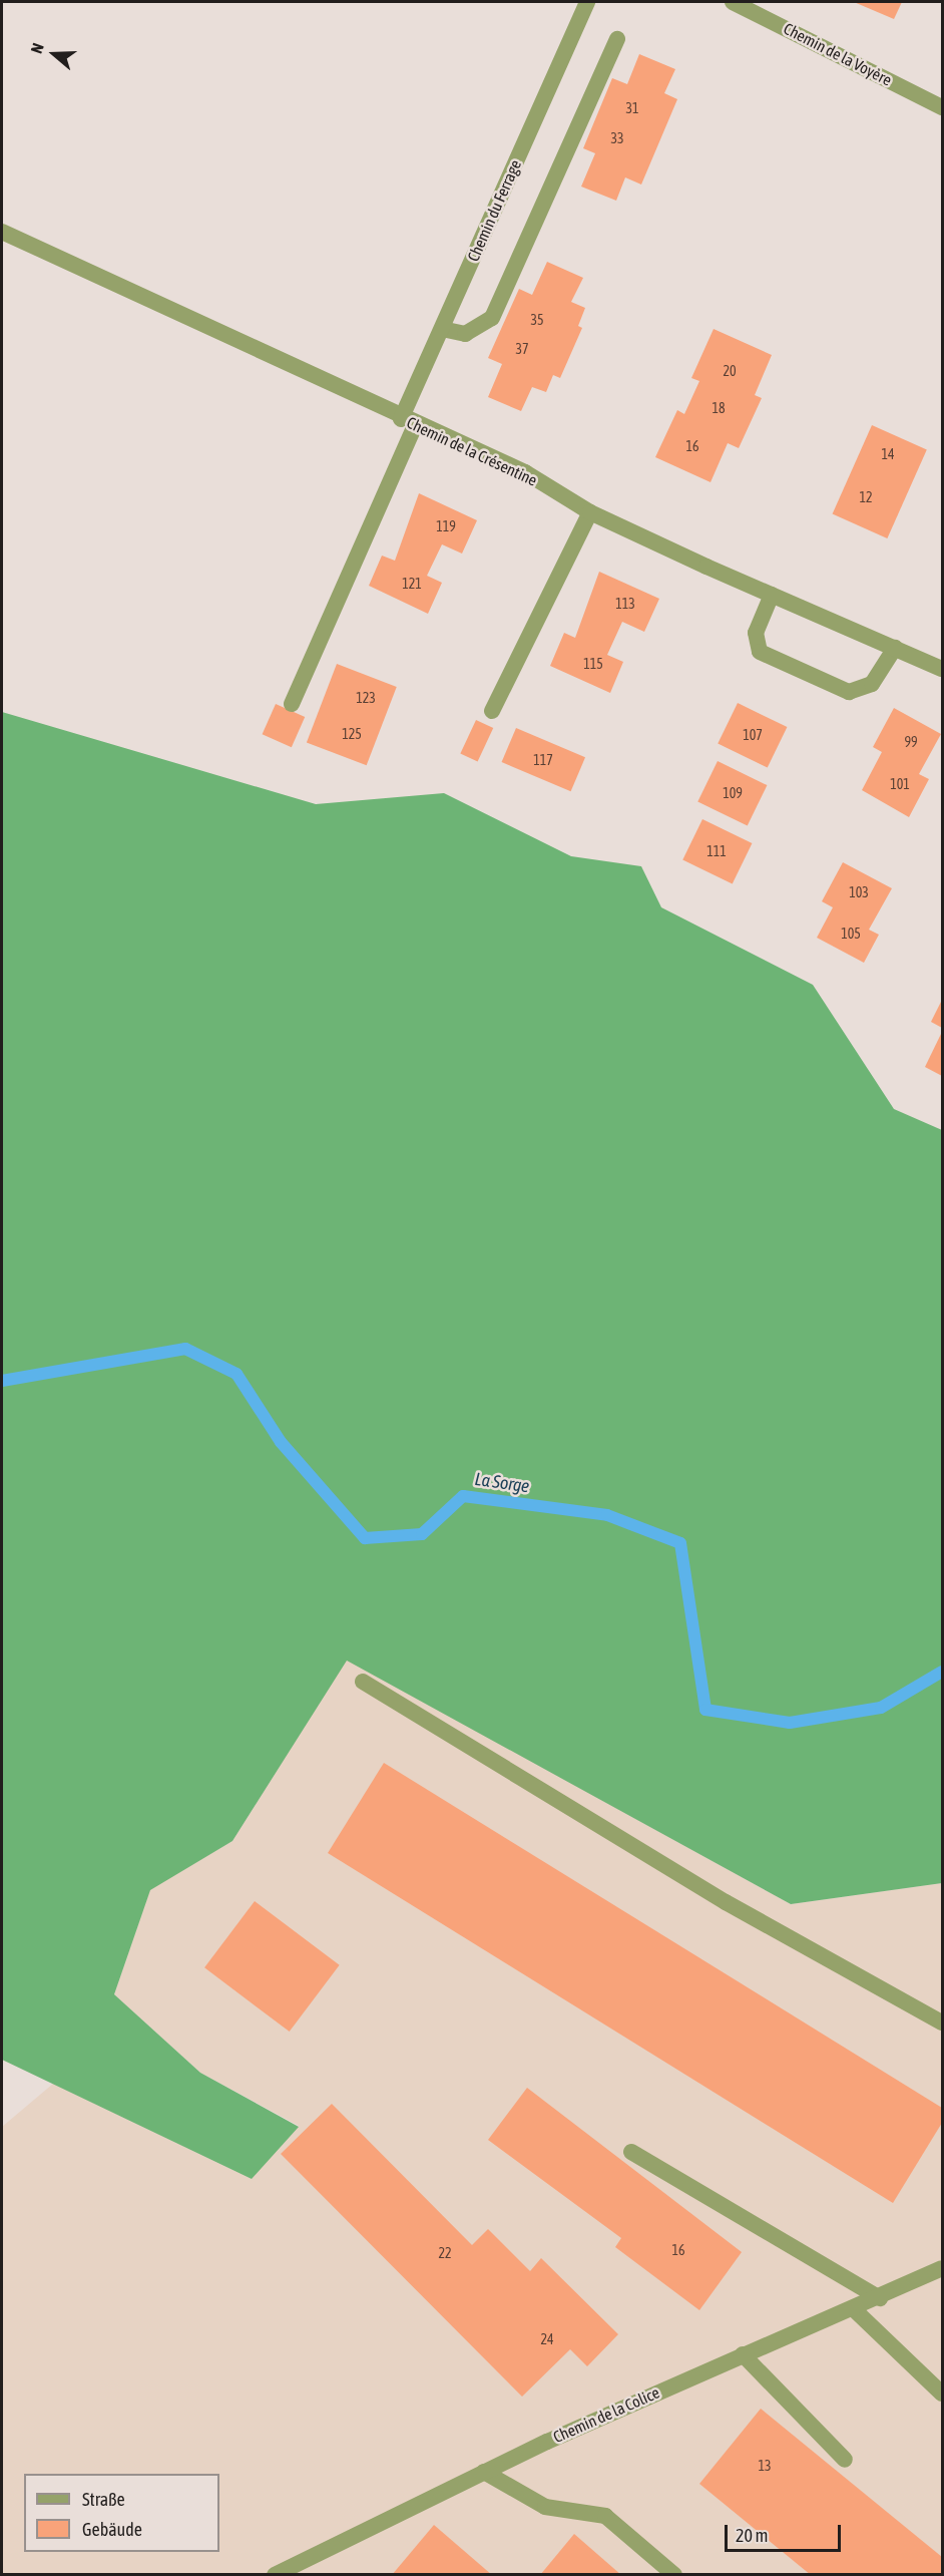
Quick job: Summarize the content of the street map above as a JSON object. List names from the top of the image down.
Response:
{
  "streets": {
    "street": [
      "Chemin de la Voyère",
      "Chemin du Ferrage",
      "Chemin de la Crésentine",
      "Chemin de la Colice"
    ]
  },
  "crossings": [
    ["Chemin du Ferrage", "Chemin de la Crésentine"]
  ],
  "water": ["La Sorge"],
  "house_numbers": [
    "31",
    "33",
    "35",
    "37",
    "20",
    "18",
    "16",
    "14",
    "12",
    "119",
    "121",
    "113",
    "115",
    "123",
    "125",
    "107",
    "99",
    "117",
    "101",
    "109",
    "111",
    "103",
    "105",
    "16",
    "22",
    "24",
    "13"
  ],
  "legend": ["Straße", "Gebäude"],
  "scale_bar": "20 m",
  "north": "left"
}
